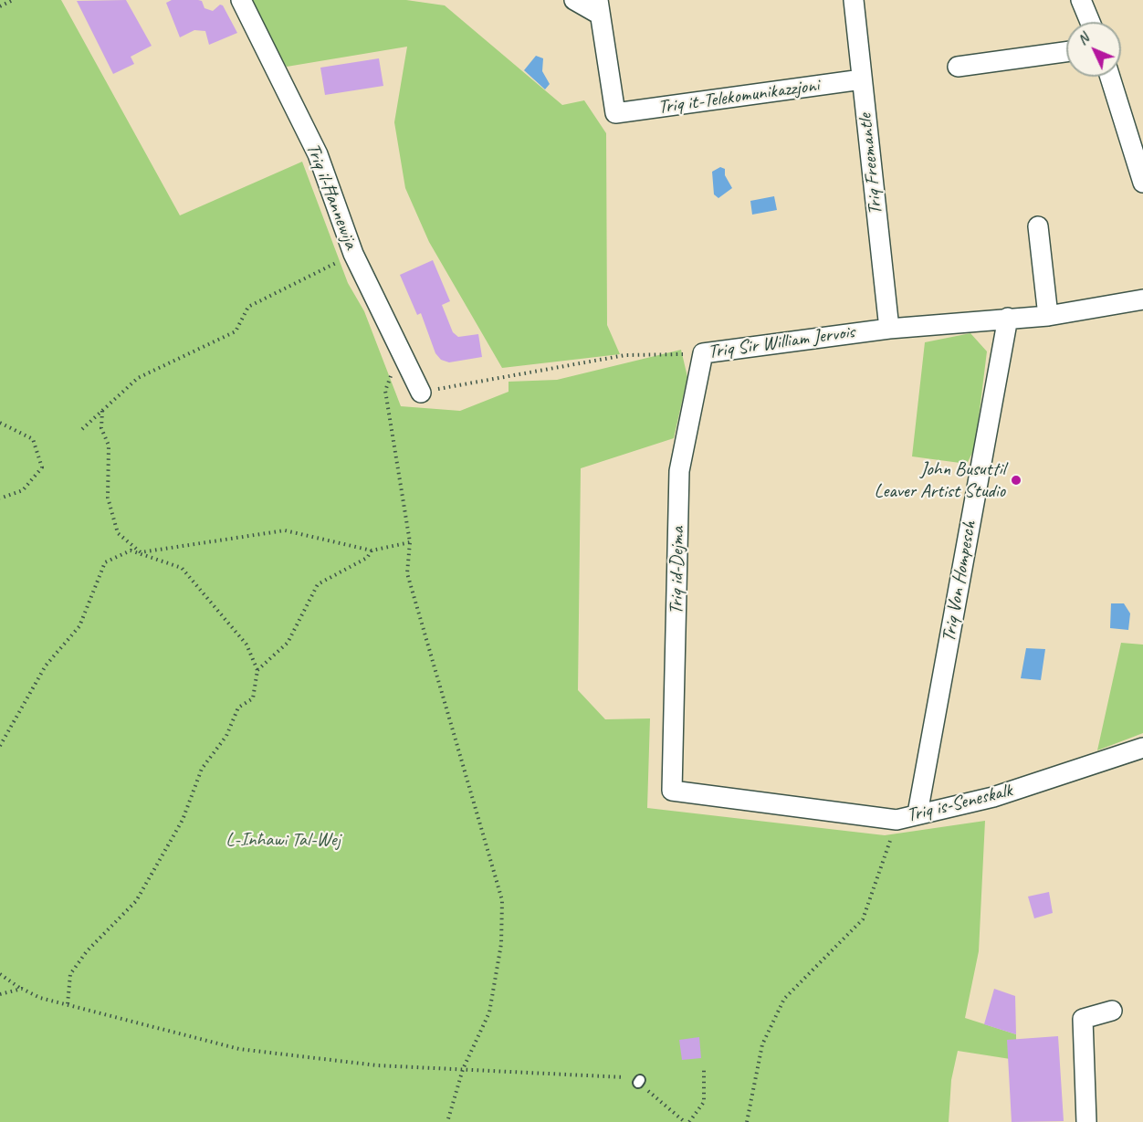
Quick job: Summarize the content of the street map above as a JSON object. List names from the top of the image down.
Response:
{
  "streets": {
    "street": [
      "Triq it-Telekomunikazzjoni",
      "Triq Freemantle",
      "Triq il-Ħannewija",
      "Triq Sir William Jervois",
      "Triq id-Dejma",
      "Triq Von Hompesch",
      "Triq is-Seneskalk"
    ]
  },
  "crossings": [
    ["Triq it-Telekomunikazzjoni", "Triq Freemantle"],
    ["Triq Freemantle", "Triq Sir William Jervois"],
    ["Triq il-Ħannewija", "Triq Sir William Jervois"],
    ["Triq Sir William Jervois", "Triq id-Dejma"],
    ["Triq Sir William Jervois", "Triq Von Hompesch"],
    ["Triq id-Dejma", "Triq is-Seneskalk"],
    ["Triq Von Hompesch", "Triq is-Seneskalk"]
  ],
  "parks": ["L-Inħawi Tal-Wej"],
  "places": ["John Busuttil Leaver Artist Studio"],
  "north": "top left"
}
